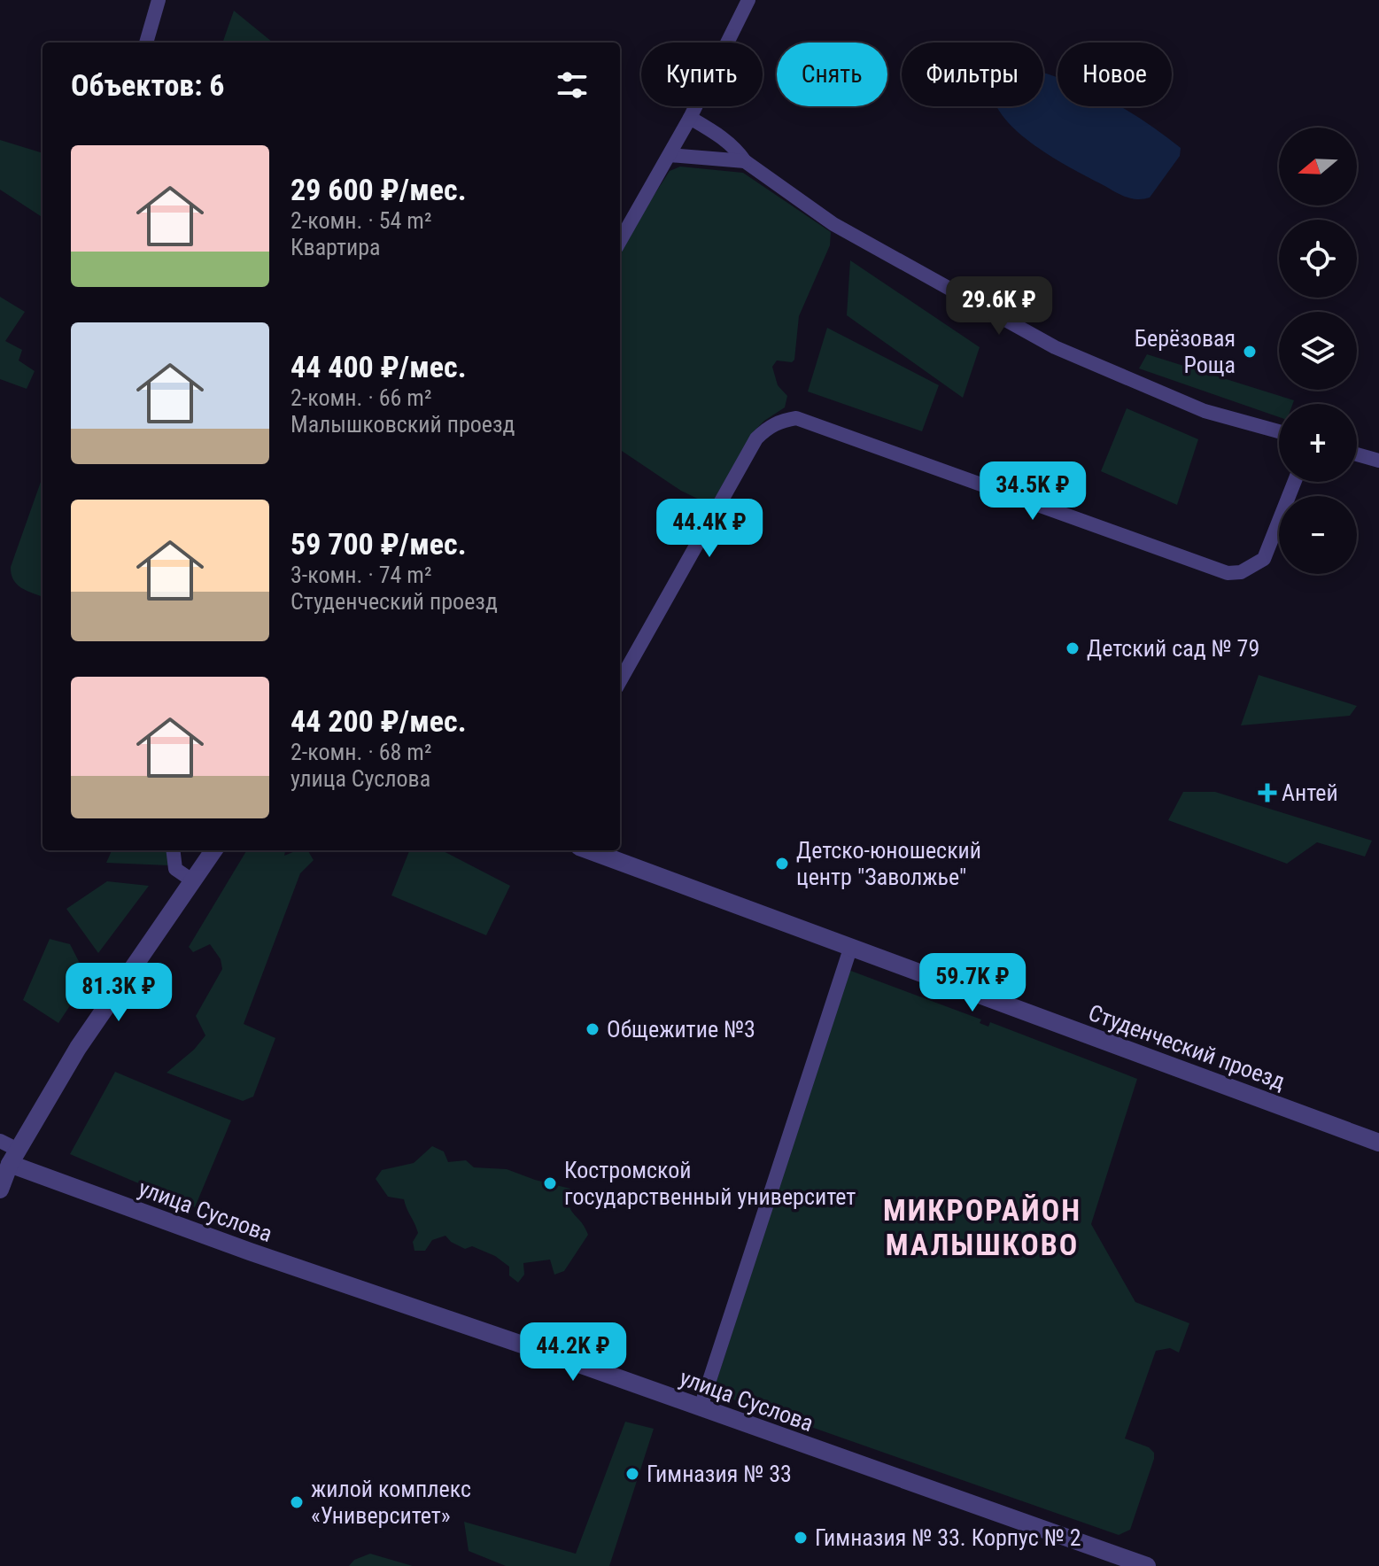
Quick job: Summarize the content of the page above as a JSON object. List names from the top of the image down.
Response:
{
  "streets": {
    "street": ["Студенческий проезд", "улица Суслова"]
  },
  "districts": ["МИКРОРАЙОН МАЛЫШКОВО"],
  "places": {
    "other": [
      "Берёзовая Роща",
      "Детский сад № 79",
      "Детско-юношеский центр \"Заволжье\"",
      "Общежитие №3",
      "Костромской государственный университет",
      "Гимназия № 33",
      "жилой комплекс «Университет»",
      "Гимназия № 33. Корпус № 2"
    ],
    "health": ["Антей"]
  },
  "north": "left",
  "page": {
    "chip": [
      "Купить",
      "Снять",
      "Фильтры",
      "Новое"
    ],
    "heading": "Объектов: 6",
    "map_buttons": ["+", "−"],
    "list": [
      {
        "name": "29 600 ₽/мес.",
        "note": "2-комн. · 54 m² · Квартира"
      },
      {
        "name": "44 400 ₽/мес.",
        "note": "2-комн. · 66 m² · Малышковский проезд"
      },
      {
        "name": "59 700 ₽/мес.",
        "note": "3-комн. · 74 m² · Студенческий проезд"
      },
      {
        "name": "44 200 ₽/мес.",
        "note": "2-комн. · 68 m² · улица Суслова"
      }
    ],
    "price": [
      "29.6K ₽",
      "34.5K ₽",
      "44.4K ₽",
      "59.7K ₽",
      "81.3K ₽",
      "44.2K ₽"
    ]
  }
}
